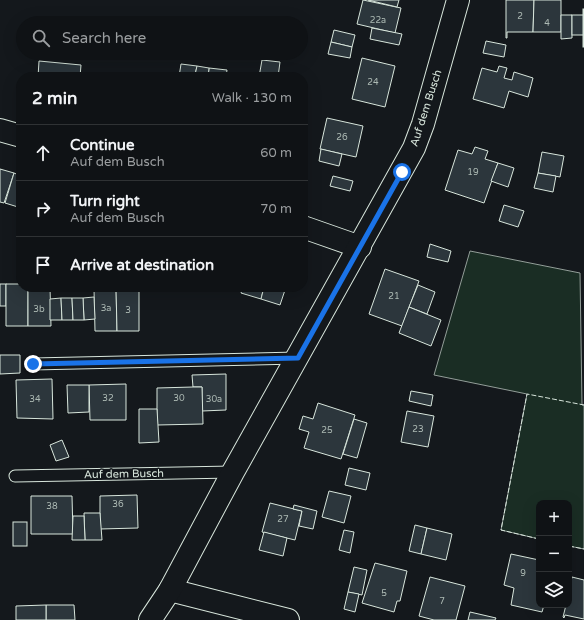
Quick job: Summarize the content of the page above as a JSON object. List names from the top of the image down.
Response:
{
  "streets": {
    "street": ["Auf dem Busch"]
  },
  "house_numbers": [
    "2",
    "22a",
    "4",
    "24",
    "26",
    "19",
    "21",
    "3a",
    "3b",
    "3",
    "32",
    "30",
    "34",
    "30a",
    "23",
    "25",
    "36",
    "38",
    "27",
    "9",
    "5",
    "7"
  ],
  "page": {
    "search": "Search here",
    "heading": ["2 min", "Walk · 130 m"],
    "list": [
      ["Continue", "Auf dem Busch", "60 m"],
      ["Turn right", "Auf dem Busch", "70 m"],
      "Arrive at destination"
    ],
    "map_buttons": ["+", "−"]
  }
}
